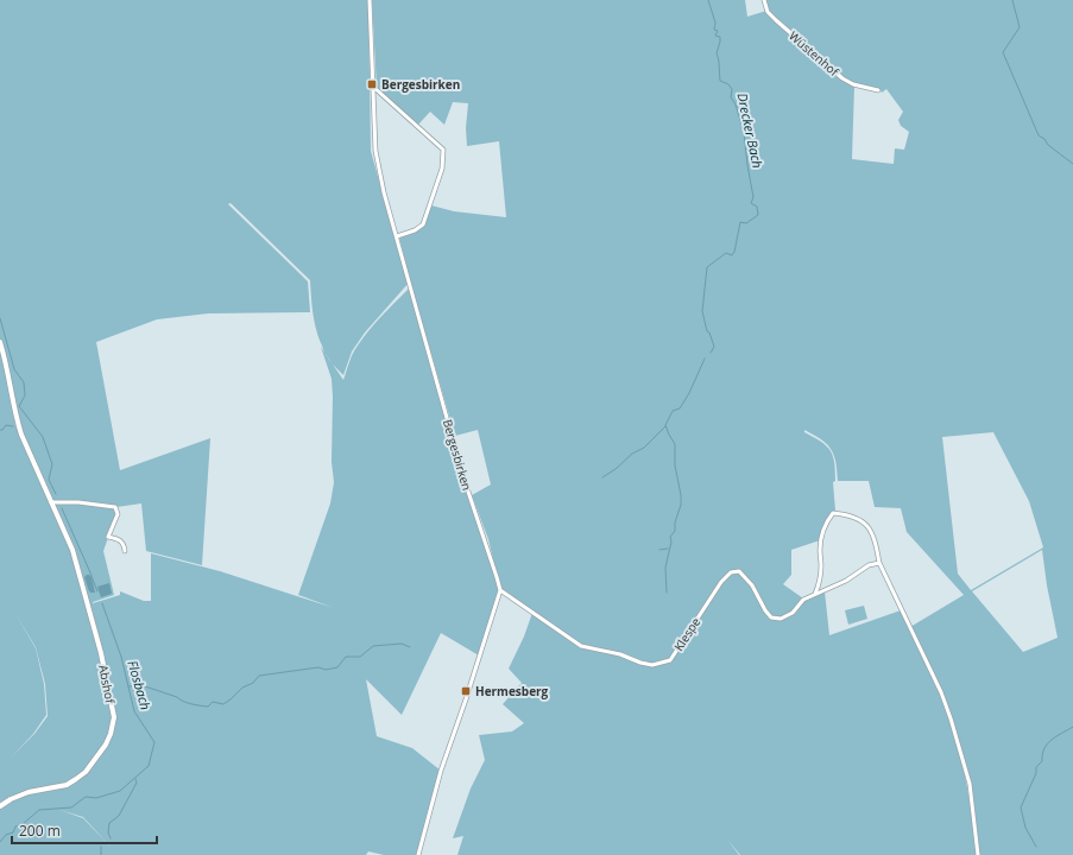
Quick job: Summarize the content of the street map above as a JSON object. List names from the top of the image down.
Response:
{
  "streets": {
    "street": [
      "Wüstenhof",
      "Bergesbirken",
      "Klespe",
      "Abshof"
    ]
  },
  "crossings": [
    ["Bergesbirken", "Klespe"]
  ],
  "water": ["Drecker Bach", "Flosbach"],
  "places": {
    "transit": ["Bergesbirken", "Hermesberg"]
  },
  "scale_bar": "200 m"
}
